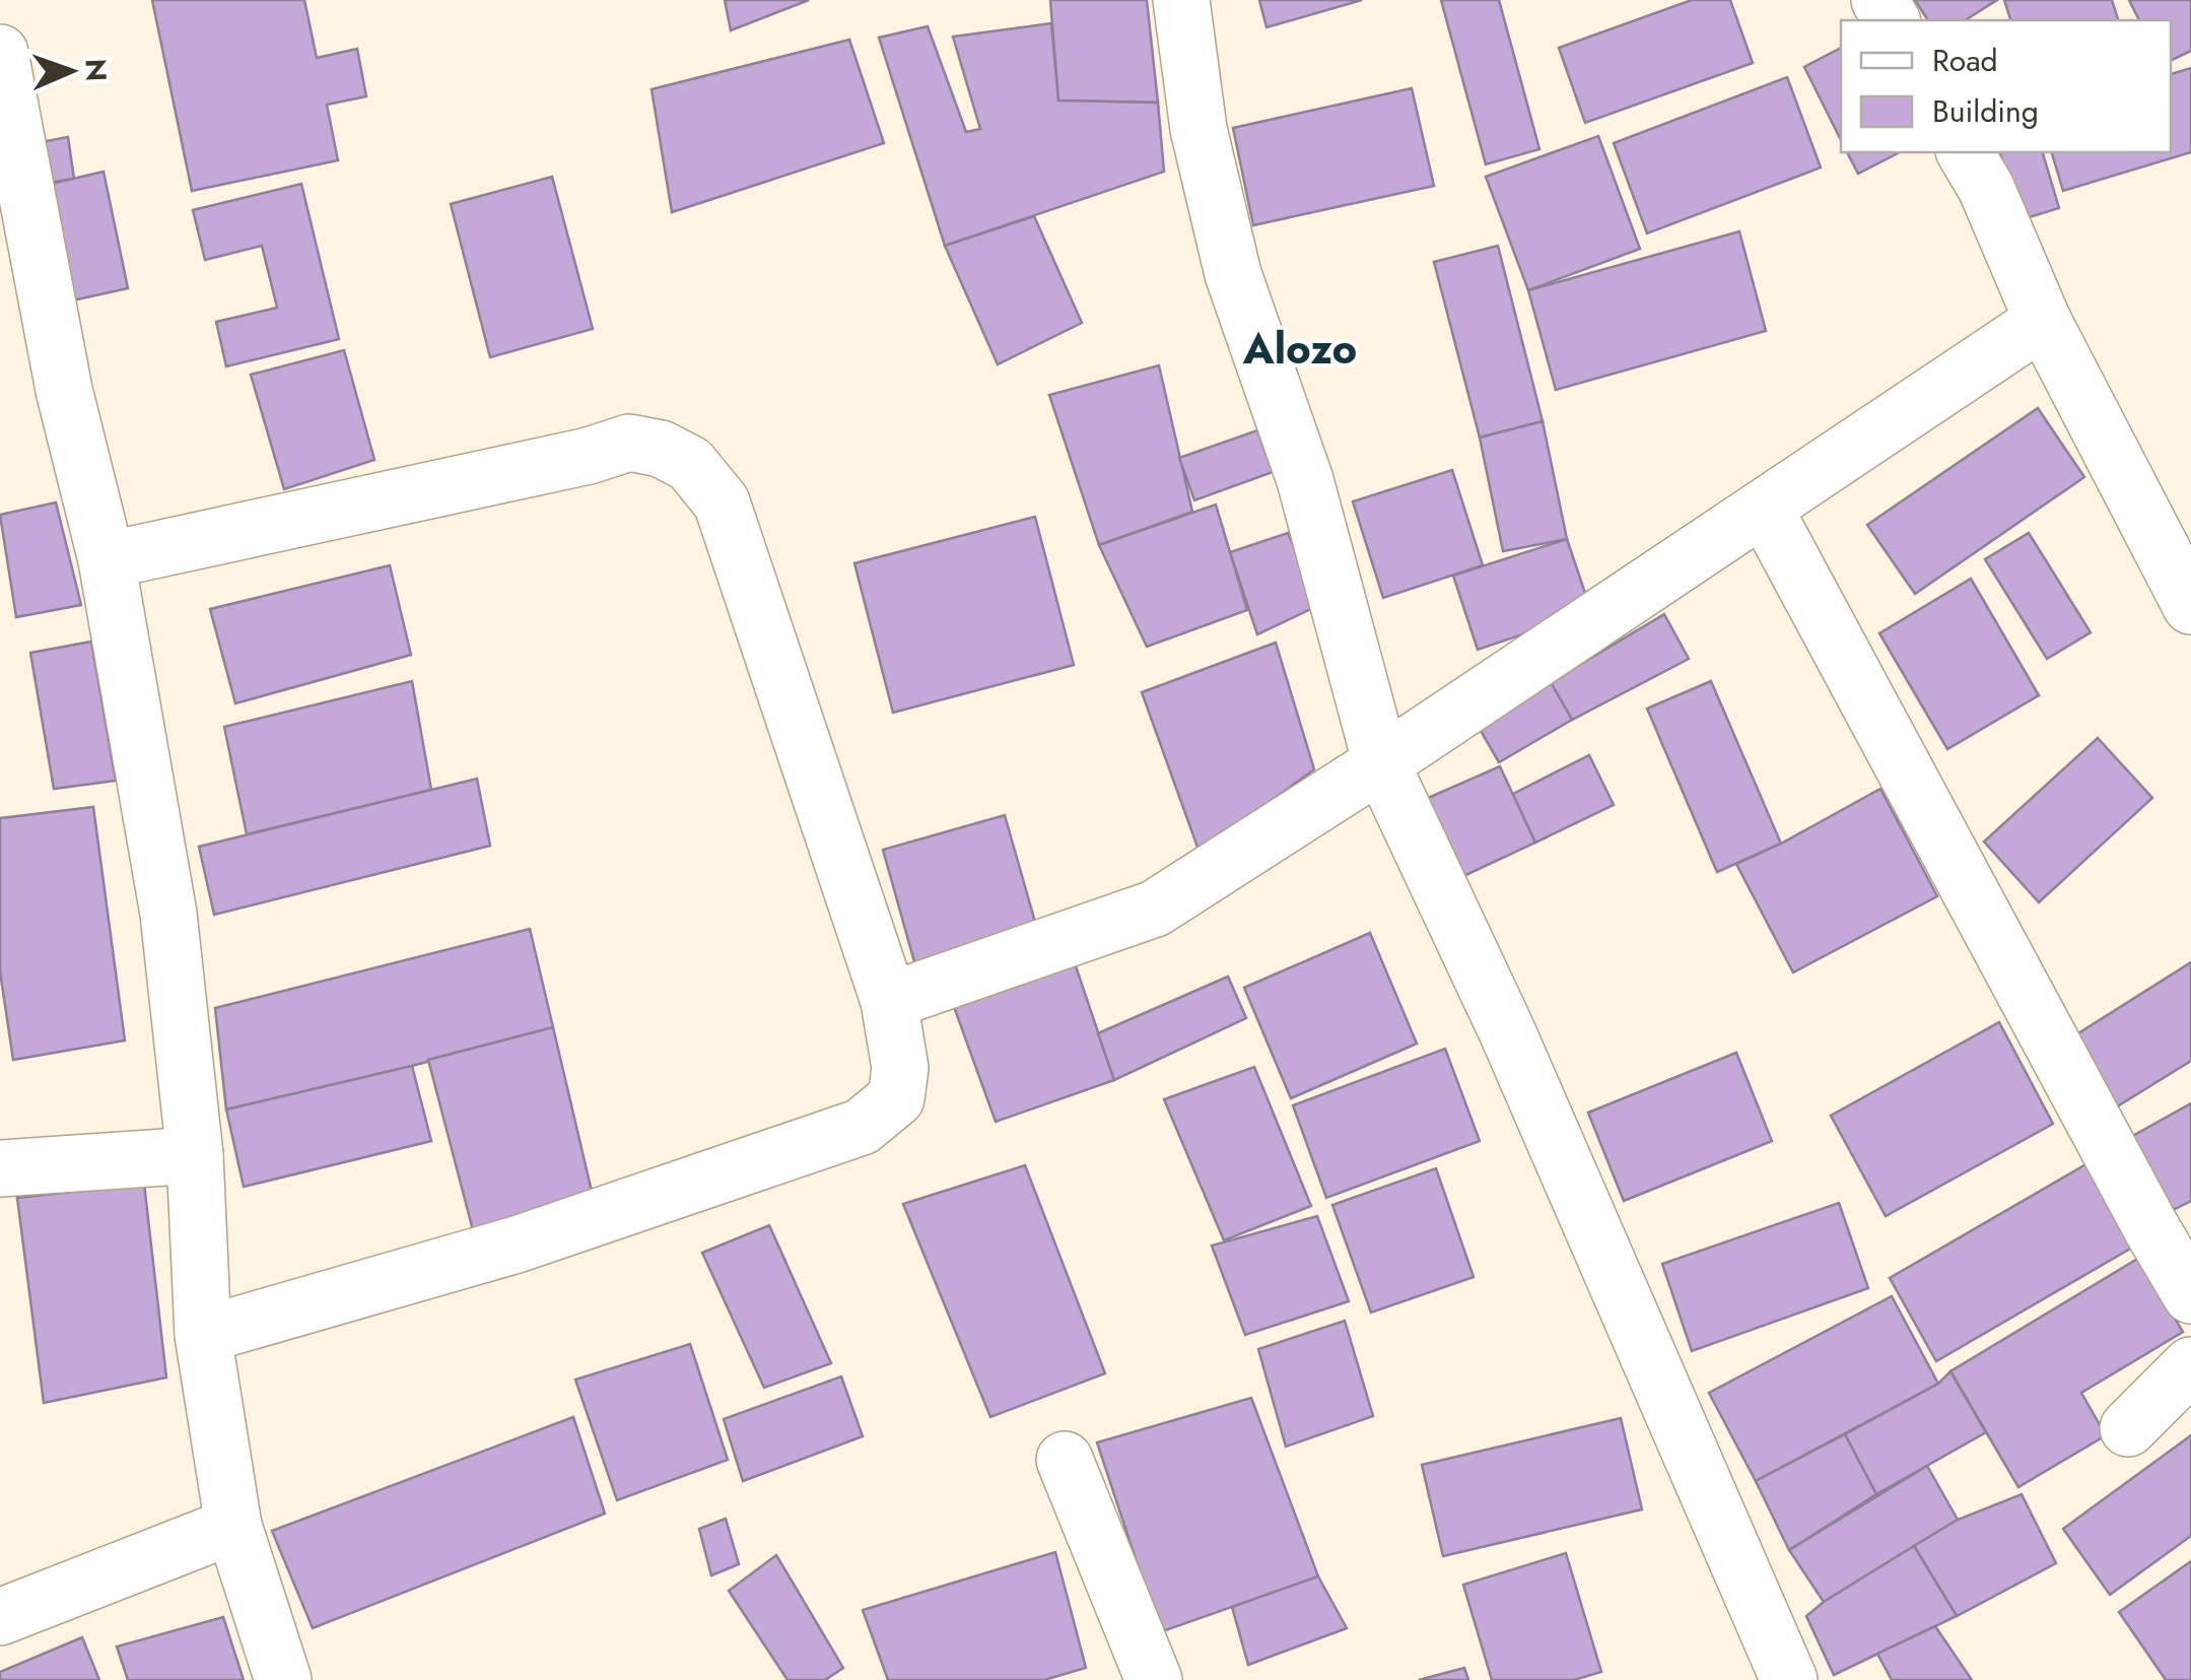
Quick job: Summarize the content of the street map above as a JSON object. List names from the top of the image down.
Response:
{
  "districts": ["Alozo"],
  "legend": ["Road", "Building"],
  "north": "right"
}
